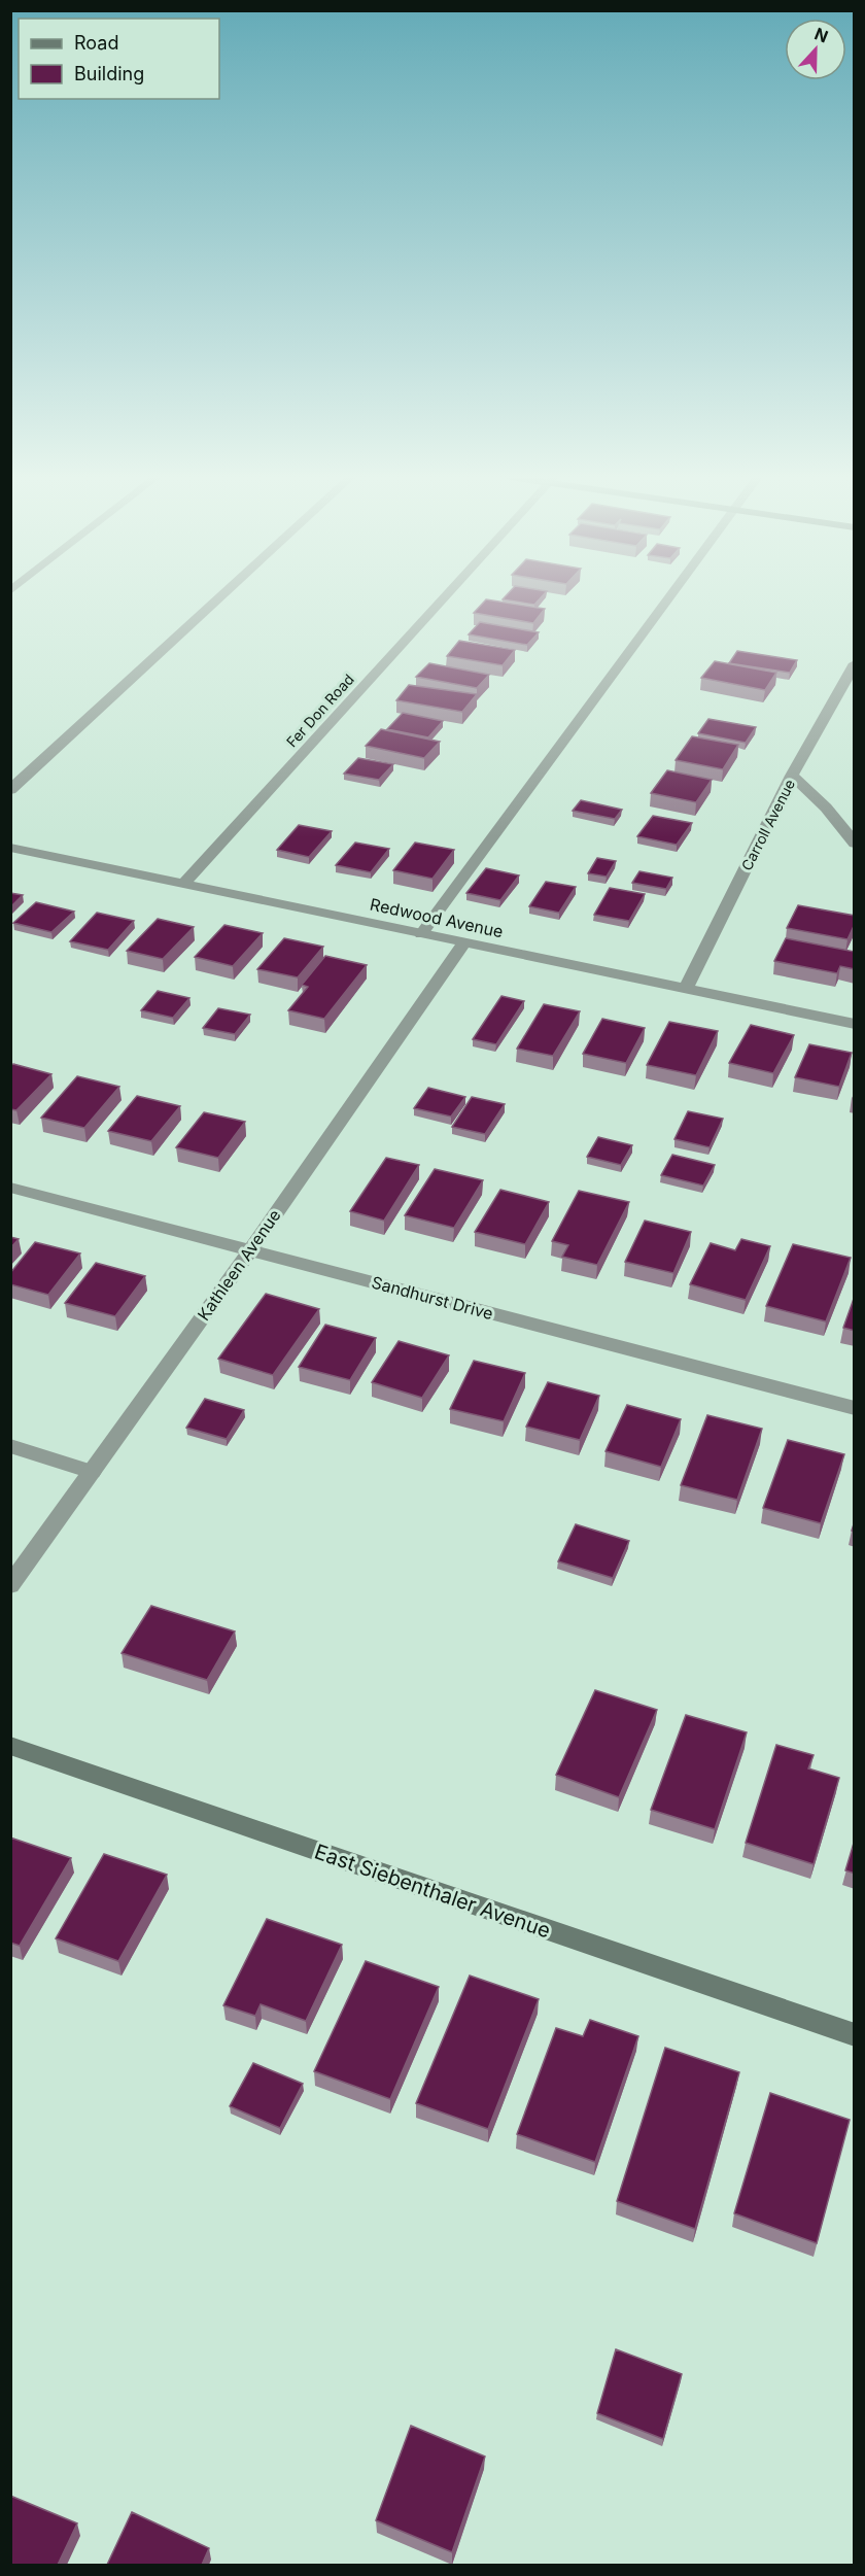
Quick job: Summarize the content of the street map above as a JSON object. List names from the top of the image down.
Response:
{
  "streets": {
    "main road": ["East Siebenthaler Avenue"],
    "street": [
      "Fer Don Road",
      "Carroll Avenue",
      "Redwood Avenue",
      "Kathleen Avenue",
      "Sandhurst Drive"
    ]
  },
  "crossings": [
    ["Fer Don Road", "Redwood Avenue"],
    ["Carroll Avenue", "Redwood Avenue"],
    ["Redwood Avenue", "Kathleen Avenue"],
    ["Kathleen Avenue", "Sandhurst Drive"]
  ],
  "legend": ["Road", "Building"],
  "north": "top"
}
